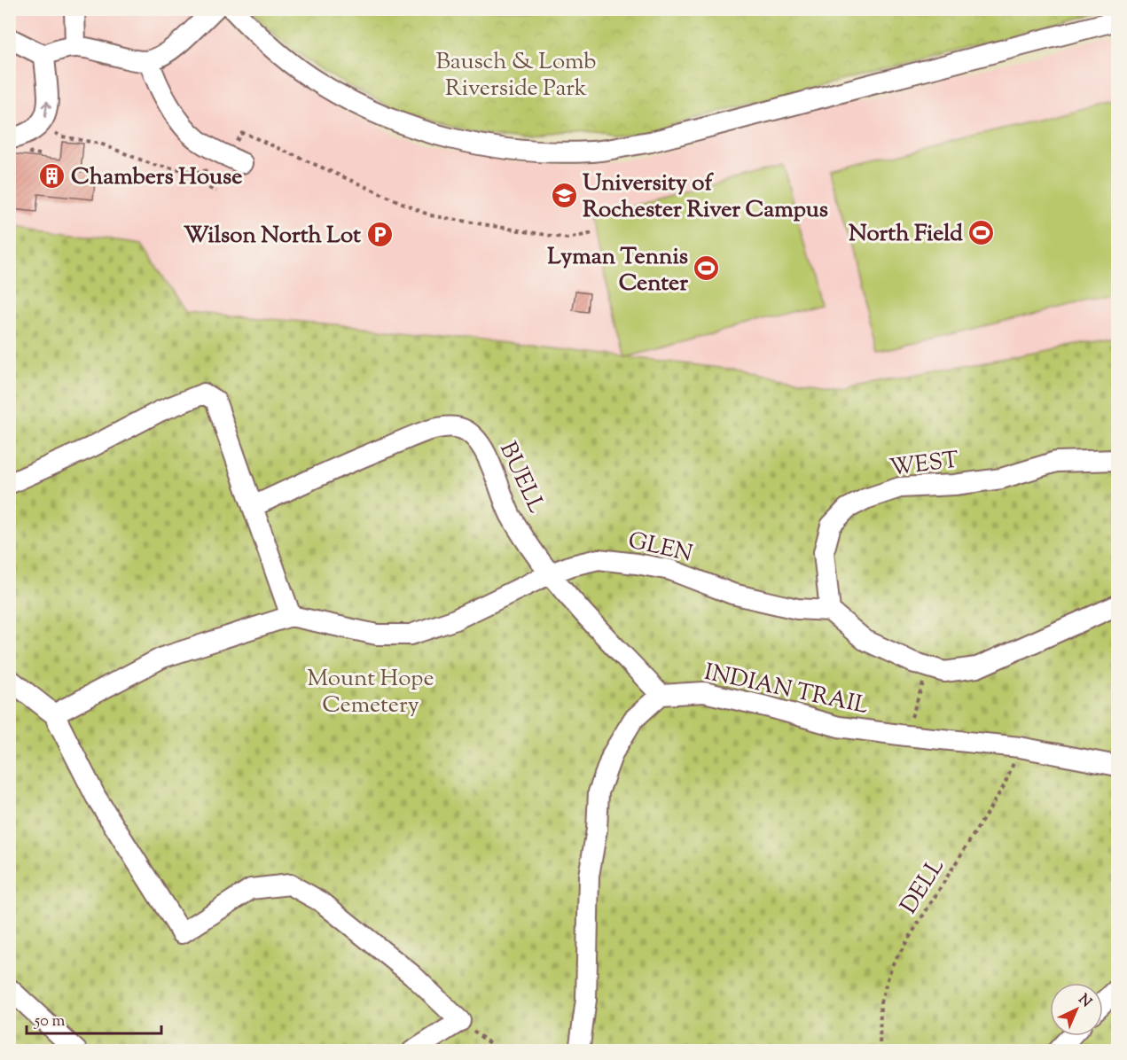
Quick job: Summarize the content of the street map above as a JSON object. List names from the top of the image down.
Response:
{
  "streets": {
    "street": [
      "WEST",
      "BUELL",
      "GLEN",
      "INDIAN TRAIL"
    ],
    "path": ["DELL"]
  },
  "crossings": [
    ["WEST", "GLEN"],
    ["BUELL", "GLEN"],
    ["BUELL", "INDIAN TRAIL"],
    ["INDIAN TRAIL", "DELL"]
  ],
  "parks": ["Bausch & Lomb Riverside Park", "Mount Hope Cemetery"],
  "places": {
    "building": ["Chambers House"],
    "school or university": ["University of Rochester River Campus"],
    "sports": ["North Field", "Lyman Tennis Center"],
    "parking": ["Wilson North Lot"]
  },
  "scale_bar": "50 m",
  "north": "top right"
}
